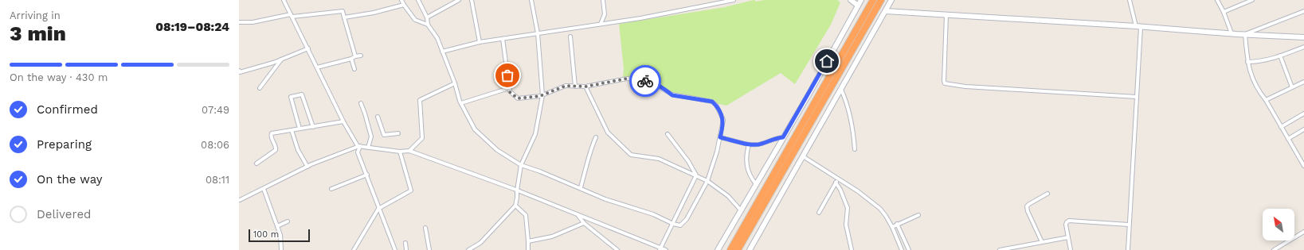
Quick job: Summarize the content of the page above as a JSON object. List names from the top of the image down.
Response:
{
  "scale_bar": "100 m",
  "north": "top left",
  "page": {
    "heading": ["3 min", "Arriving in", "08:19–08:24"],
    "bar": "On the way · 430 m",
    "list": [
      ["Confirmed", "07:49"],
      ["Preparing", "08:06"],
      ["On the way", "08:11"],
      "Delivered"
    ],
    "scale": "100 m"
  }
}
